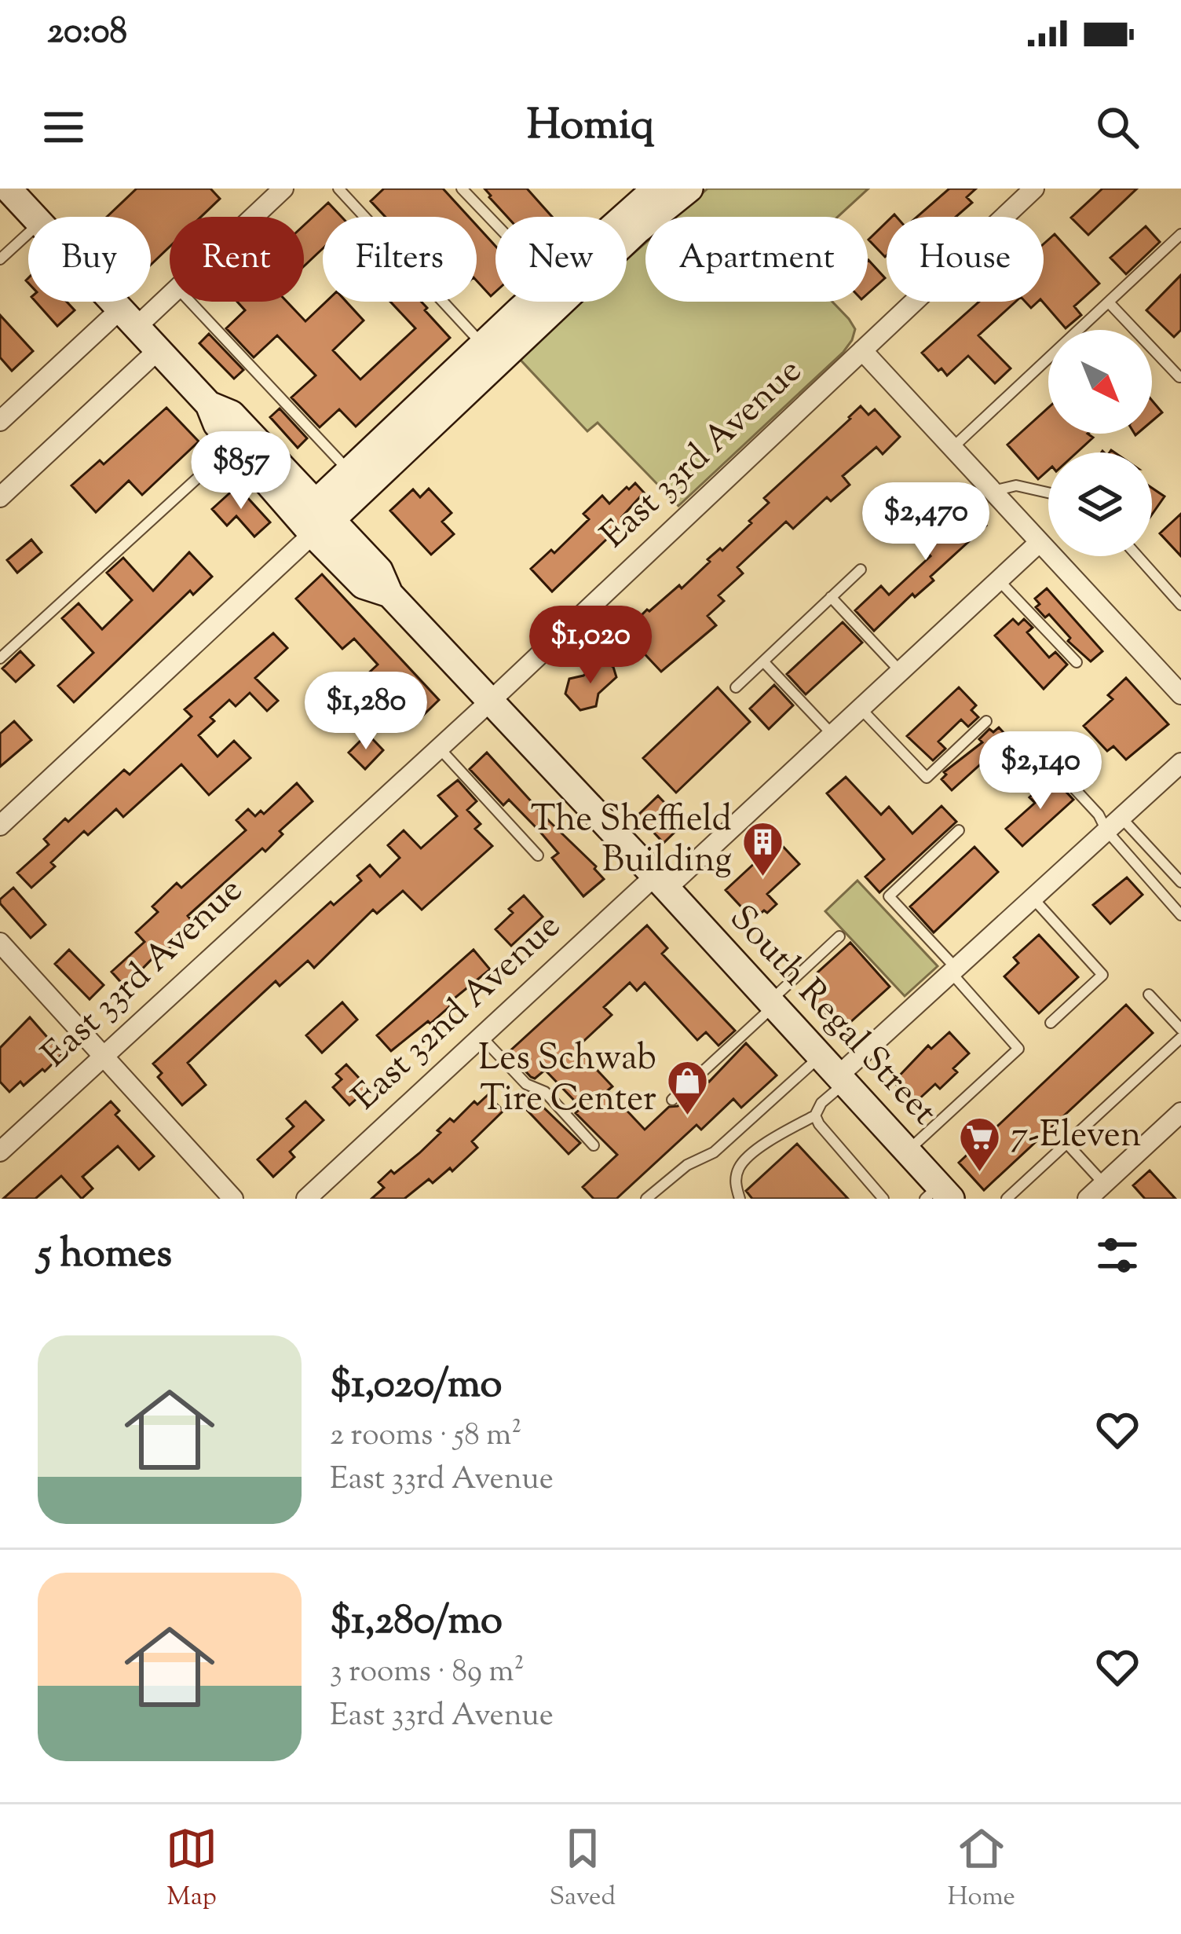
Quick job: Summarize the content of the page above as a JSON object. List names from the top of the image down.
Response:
{
  "streets": {
    "main road": ["South Regal Street"],
    "street": ["East 33rd Avenue", "East 32nd Avenue"]
  },
  "crossings": [
    ["East 33rd Avenue", "South Regal Street"],
    ["East 32nd Avenue", "South Regal Street"]
  ],
  "places": {
    "building": ["The Sheffield Building"],
    "shop": ["Les Schwab Tire Center"],
    "supermarket": ["7-Eleven"]
  },
  "north": "bottom right",
  "page": {
    "status": "20:08",
    "header": "Homiq",
    "chip": [
      "Buy",
      "Rent",
      "Filters",
      "New",
      "Apartment",
      "House"
    ],
    "price": [
      "$857",
      "$2,470",
      "$1,020",
      "$1,280",
      "$2,140"
    ],
    "heading": "5 homes",
    "list": [
      {
        "name": "$1,020/mo",
        "note": "2 rooms · 58 m² · East 33rd Avenue"
      },
      {
        "name": "$1,280/mo",
        "note": "3 rooms · 89 m² · East 33rd Avenue"
      }
    ],
    "tabs": ["Map", "Saved", "Home"]
  }
}
